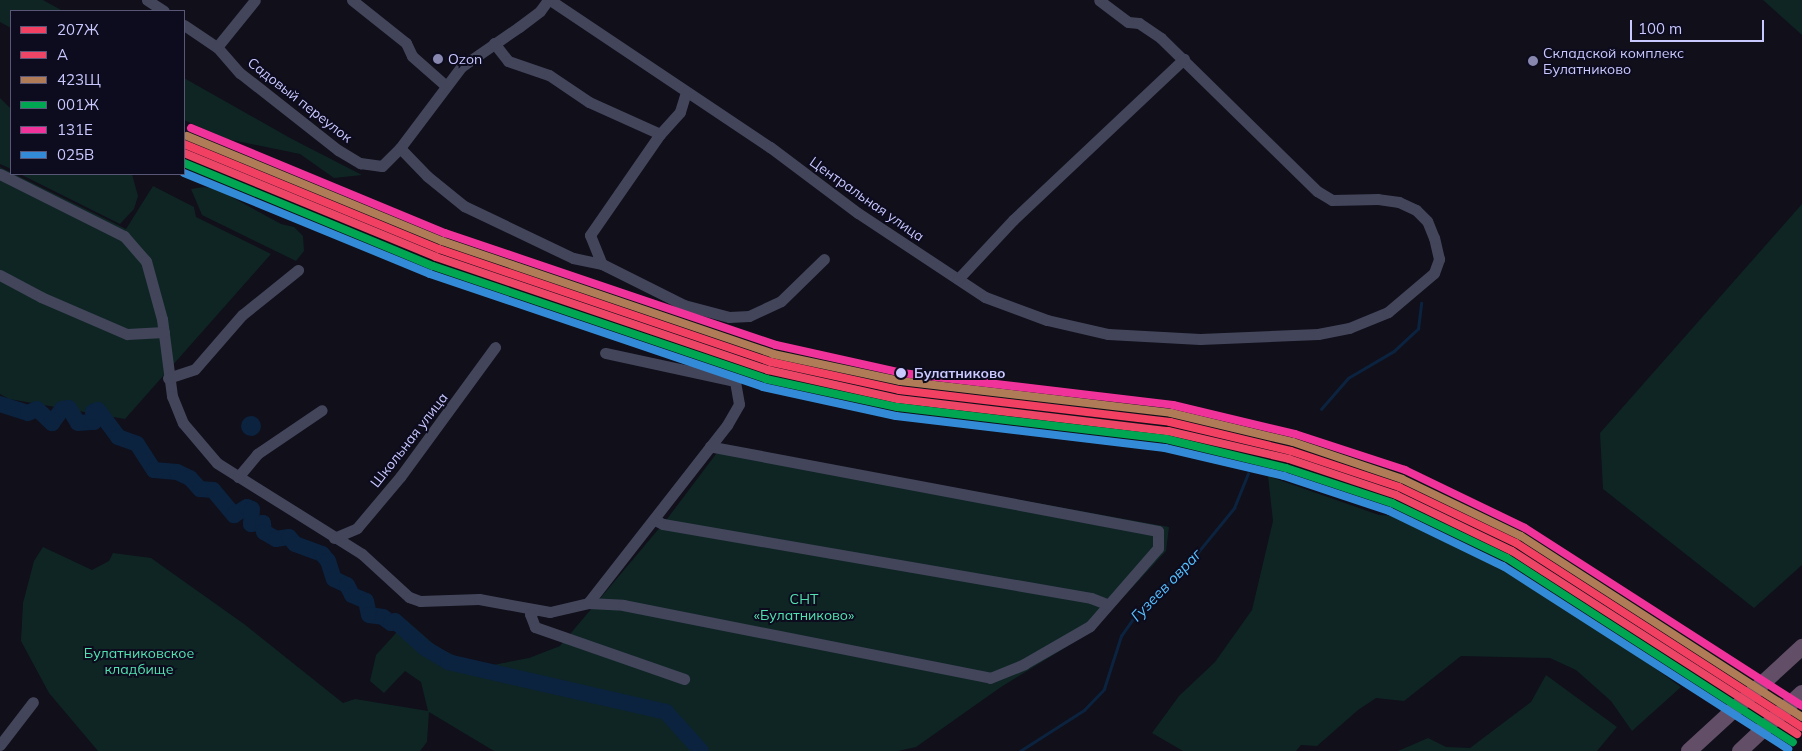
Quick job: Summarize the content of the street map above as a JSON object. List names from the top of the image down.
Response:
{
  "streets": {
    "street": ["Садовый переулок", "Центральная улица", "Школьная улица"]
  },
  "water": ["Гузеев овраг"],
  "parks": ["СНТ «Булатниково»", "Булатниковское кладбище"],
  "places": ["Ozon", "Складской комплекс Булатниково", "Булатниково"],
  "lines": [
    "transit line 131Е",
    "transit line 423Щ",
    "transit line 207Ж",
    "transit line A",
    "transit line 001Ж",
    "transit line 025В"
  ],
  "legend": [
    "207Ж",
    "A",
    "423Щ",
    "001Ж",
    "131Е",
    "025В"
  ],
  "scale_bar": "100 m"
}
